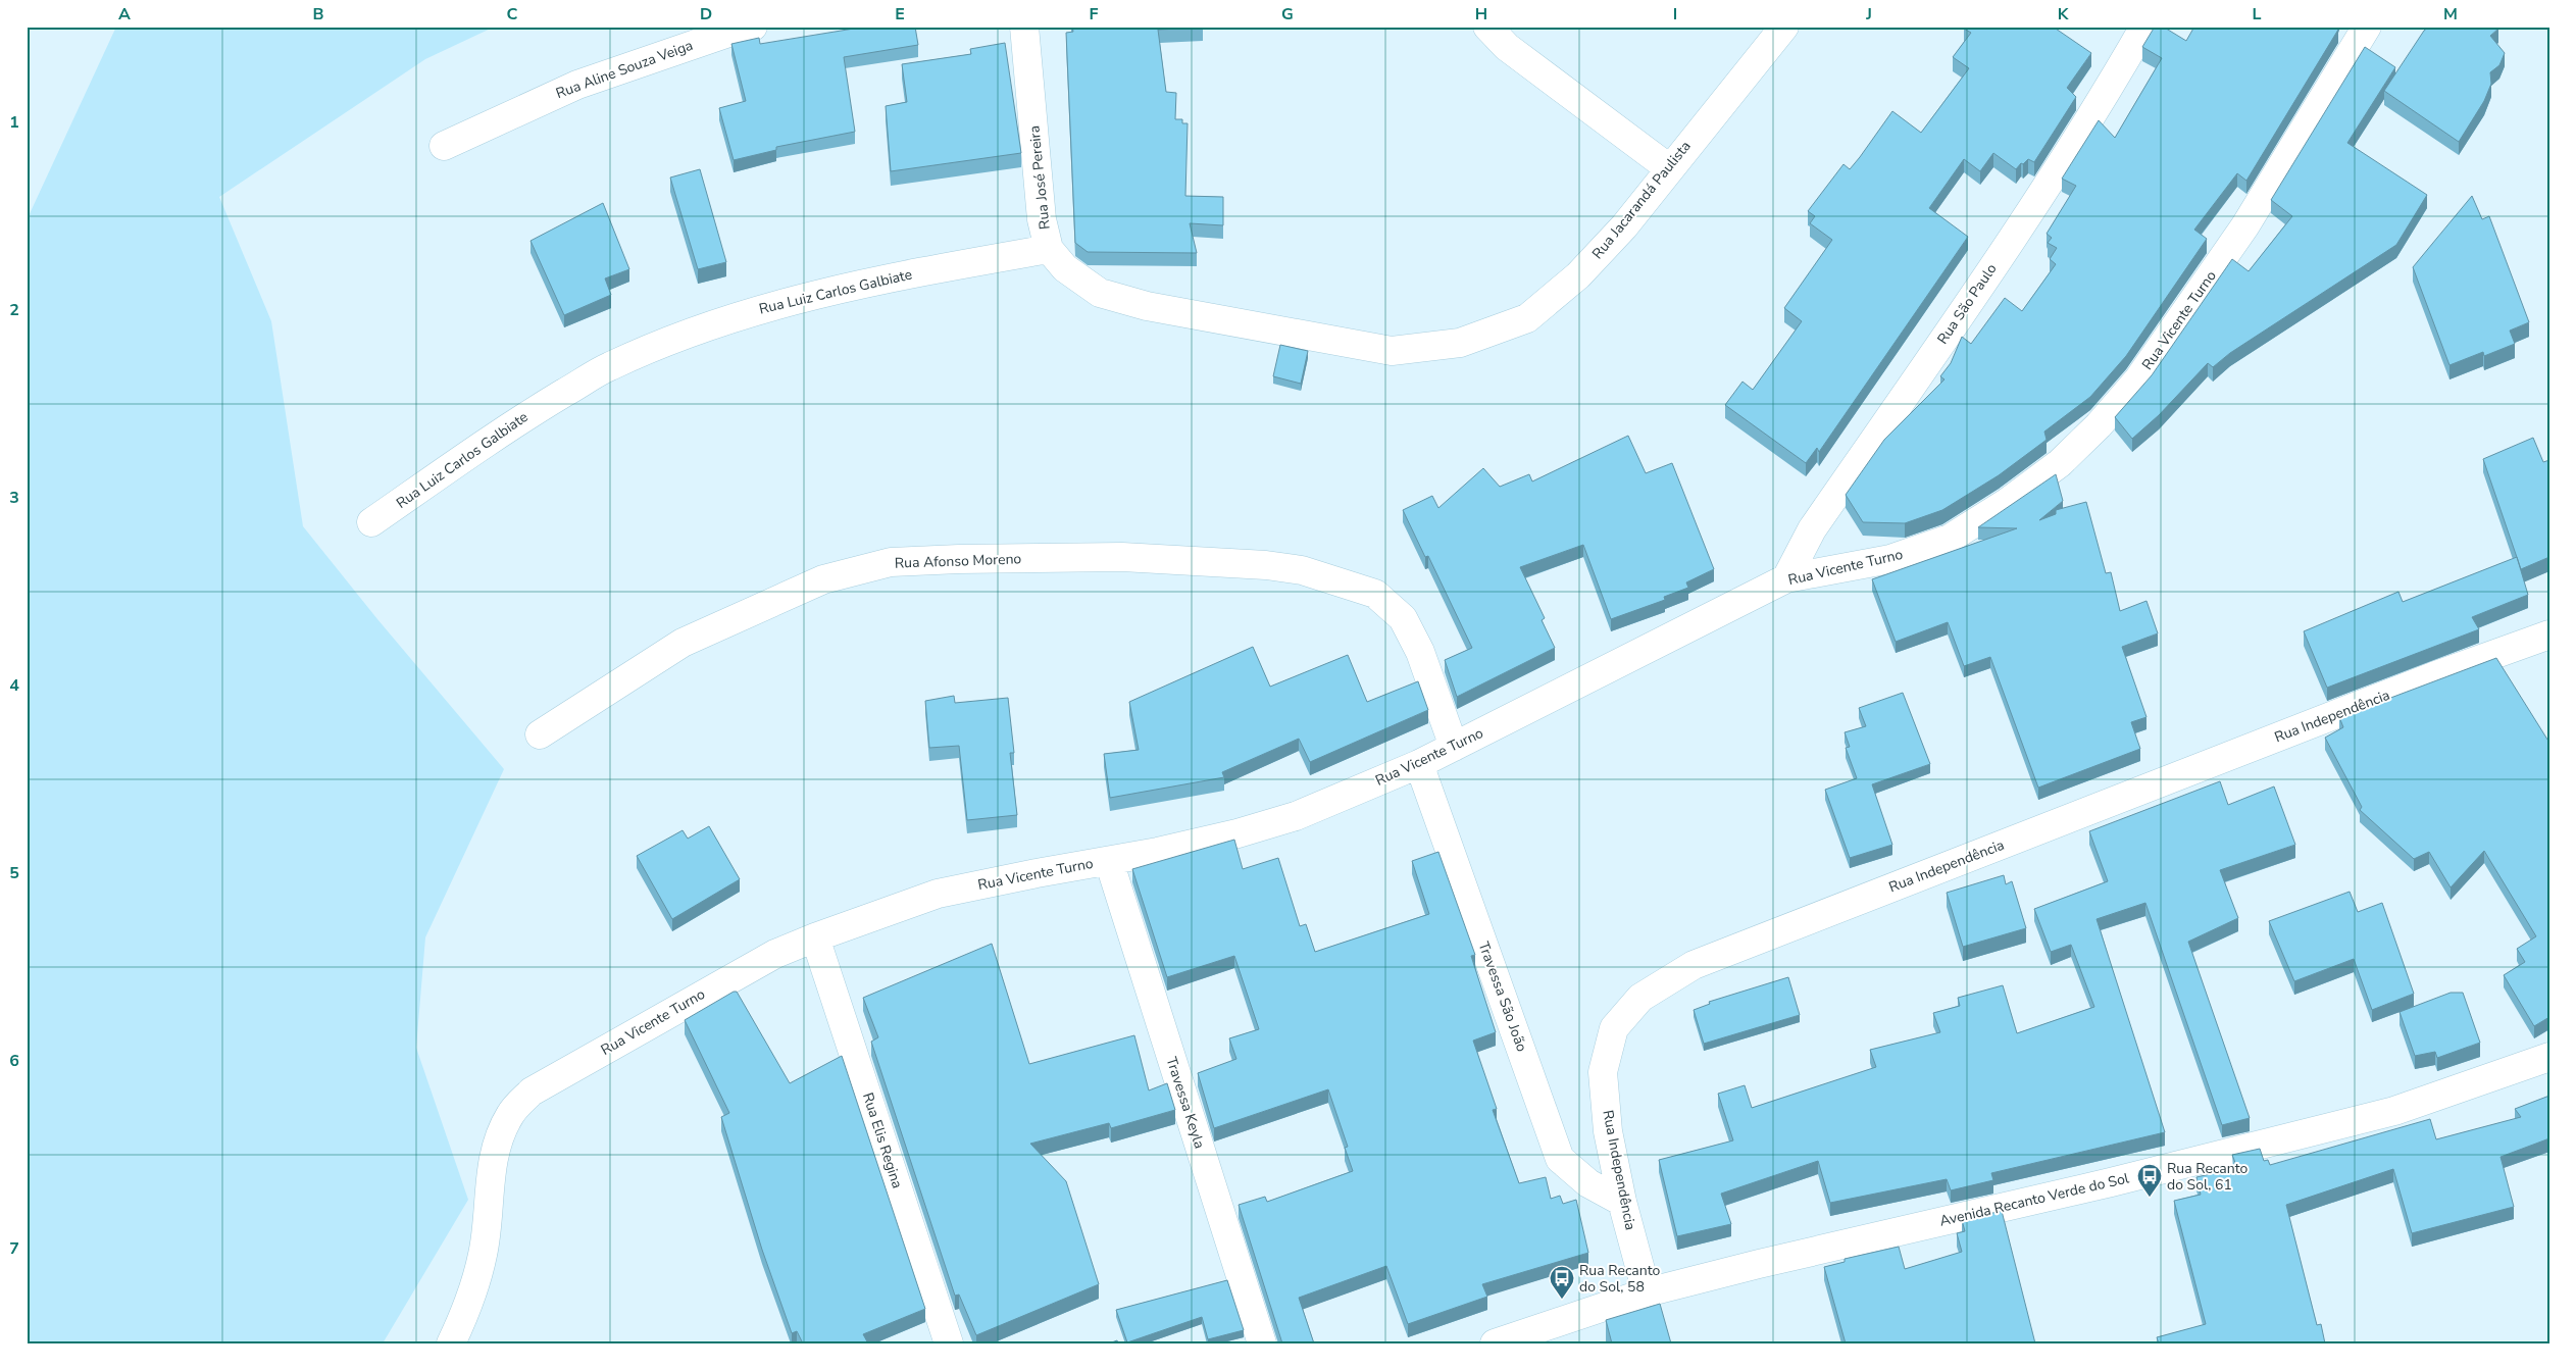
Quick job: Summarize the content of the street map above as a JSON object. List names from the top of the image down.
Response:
{
  "streets": {
    "street": [
      "Rua Aline Souza Veiga",
      "Rua José Pereira",
      "Rua Jacarandá Paulista",
      "Rua Luiz Carlos Galbiate",
      "Rua São Paulo",
      "Rua Vicente Turno",
      "Rua Afonso Moreno",
      "Rua Independência",
      "Travessa São João",
      "Travessa Keyla",
      "Rua Elis Regina",
      "Avenida Recanto Verde do Sol"
    ]
  },
  "crossings": [
    ["Rua José Pereira", "Rua Jacarandá Paulista"],
    ["Rua José Pereira", "Rua Luiz Carlos Galbiate"],
    ["Rua São Paulo", "Rua Vicente Turno"],
    ["Rua Vicente Turno", "Rua Afonso Moreno"],
    ["Rua Vicente Turno", "Travessa São João"],
    ["Rua Vicente Turno", "Travessa Keyla"],
    ["Rua Vicente Turno", "Rua Elis Regina"],
    ["Rua Independência", "Travessa São João"],
    ["Rua Independência", "Avenida Recanto Verde do Sol"]
  ],
  "places": {
    "bus stop": ["Rua Recanto do Sol, 61", "Rua Recanto do Sol, 58"]
  },
  "grid": {
    "columns": [
      "A",
      "B",
      "C",
      "D",
      "E",
      "F",
      "G",
      "H",
      "I",
      "J",
      "K",
      "L",
      "M"
    ],
    "rows": [
      "1",
      "2",
      "3",
      "4",
      "5",
      "6",
      "7"
    ]
  }
}
